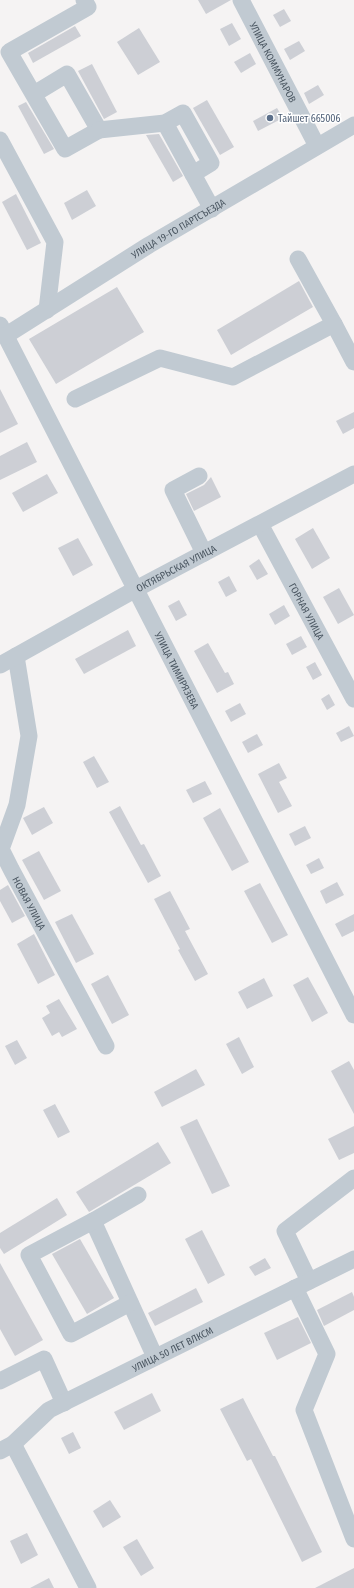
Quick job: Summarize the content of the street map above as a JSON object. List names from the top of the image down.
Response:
{
  "streets": {
    "street": [
      "УЛИЦА КОММУНАРОВ",
      "УЛИЦА 19-ГО ПАРТСЪЕЗДА",
      "ОКТЯБРЬСКАЯ УЛИЦА",
      "ГОРНАЯ УЛИЦА",
      "УЛИЦА ТИМИРЯЗЕВА",
      "НОВАЯ УЛИЦА",
      "УЛИЦА 50 ЛЕТ ВЛКСМ"
    ]
  },
  "crossings": [
    ["УЛИЦА КОММУНАРОВ", "УЛИЦА 19-ГО ПАРТСЪЕЗДА"],
    ["УЛИЦА 19-ГО ПАРТСЪЕЗДА", "УЛИЦА ТИМИРЯЗЕВА"],
    ["ОКТЯБРЬСКАЯ УЛИЦА", "ГОРНАЯ УЛИЦА"],
    ["ОКТЯБРЬСКАЯ УЛИЦА", "УЛИЦА ТИМИРЯЗЕВА"],
    ["ОКТЯБРЬСКАЯ УЛИЦА", "НОВАЯ УЛИЦА"]
  ],
  "places": ["Тайшет 665006"]
}
